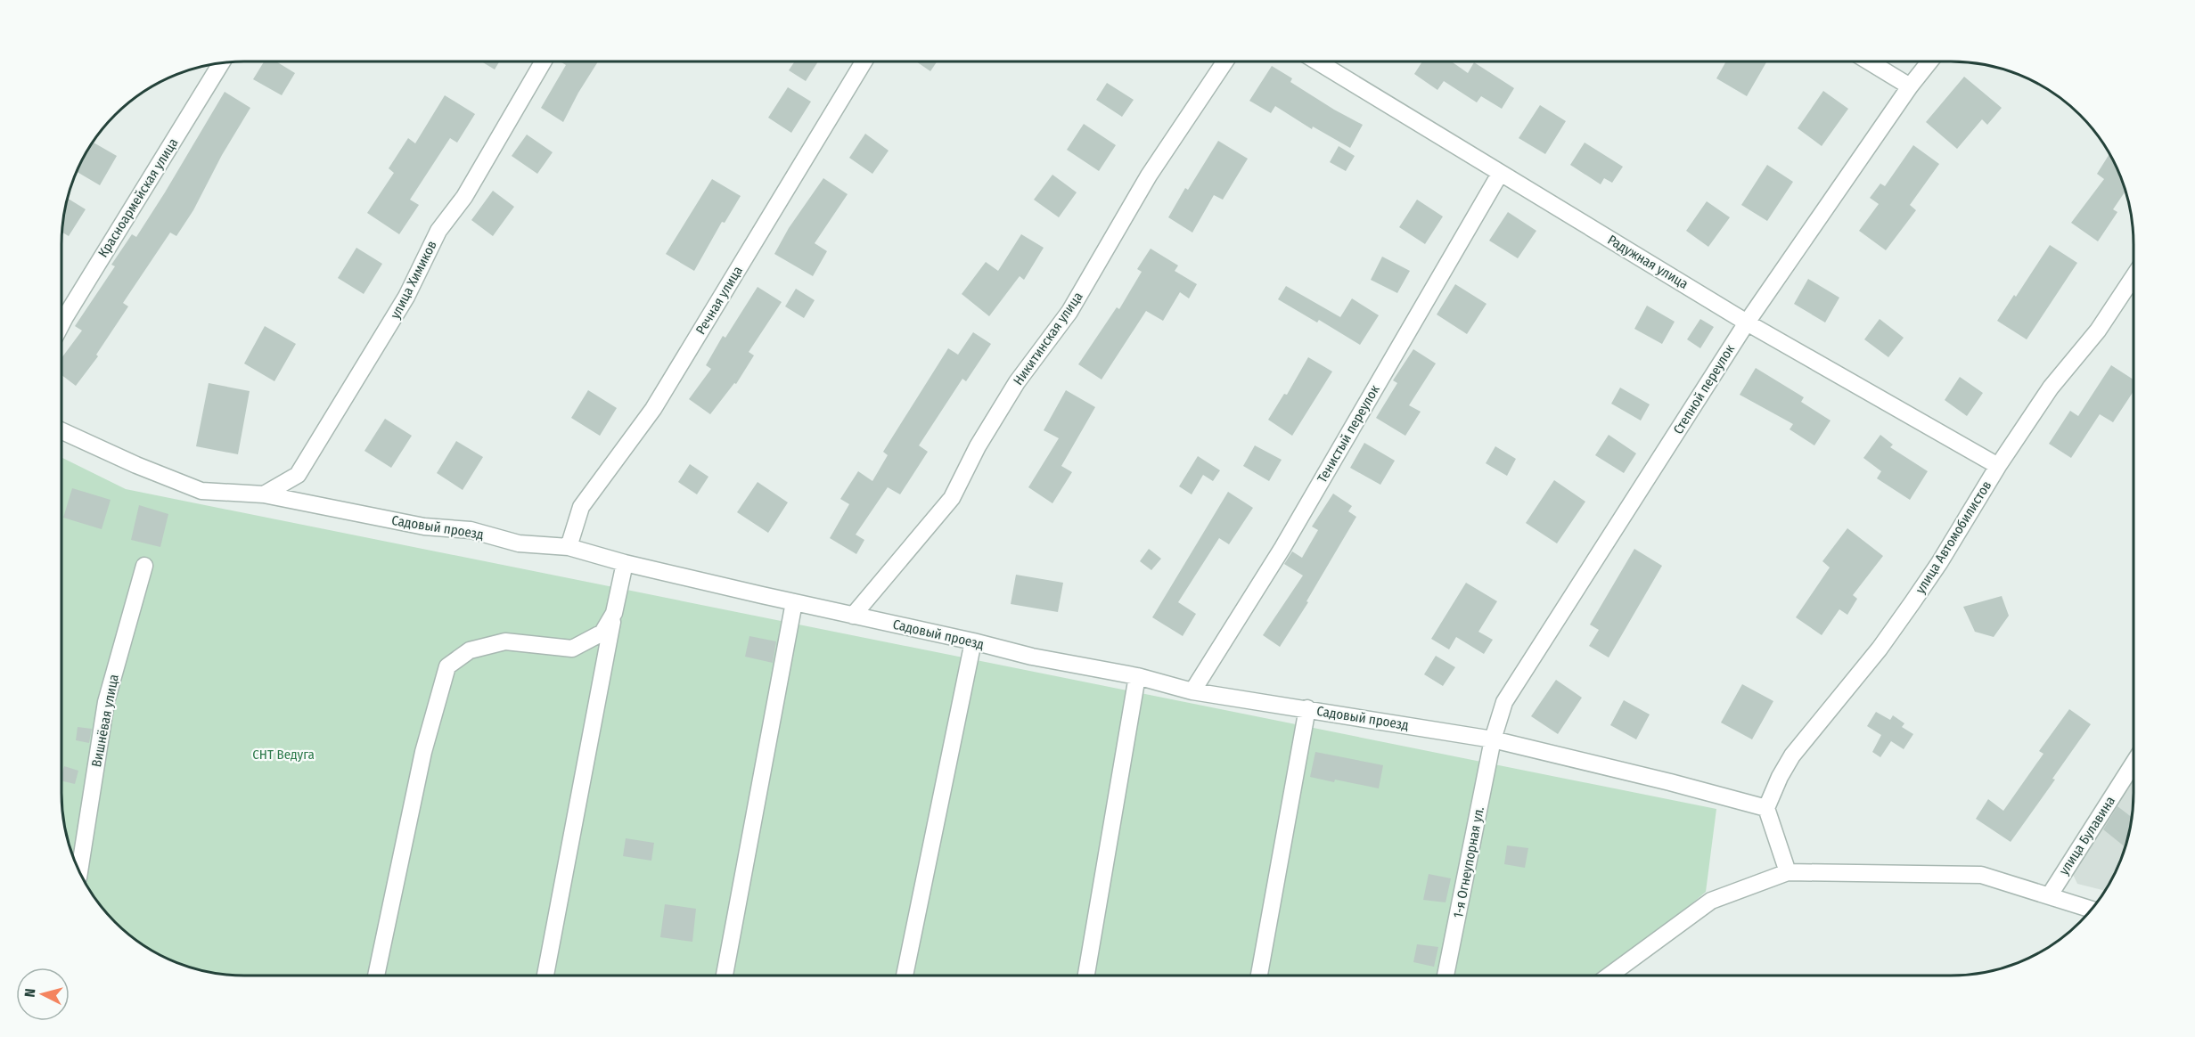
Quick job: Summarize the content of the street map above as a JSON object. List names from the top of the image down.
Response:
{
  "streets": {
    "street": [
      "Красноармейская улица",
      "Радужная улица",
      "улица Химиков",
      "Речная улица",
      "Никитинская улица",
      "Степной переулок",
      "Тенистый переулок",
      "Садовый проезд",
      "улица Автомобилистов",
      "Вишнёвая улица",
      "улица Булавина",
      "1-я Огнеупорная ул."
    ]
  },
  "crossings": [
    ["Радужная улица", "Степной переулок"],
    ["Радужная улица", "Тенистый переулок"],
    ["Радужная улица", "улица Автомобилистов"],
    ["улица Химиков", "Садовый проезд"],
    ["Речная улица", "Садовый проезд"],
    ["Никитинская улица", "Садовый проезд"],
    ["Степной переулок", "Садовый проезд"],
    ["Степной переулок", "1-я Огнеупорная ул."],
    ["Тенистый переулок", "Садовый проезд"],
    ["Садовый проезд", "улица Автомобилистов"],
    ["Садовый проезд", "1-я Огнеупорная ул."]
  ],
  "parks": ["СНТ Ведуга"],
  "north": "left"
}
